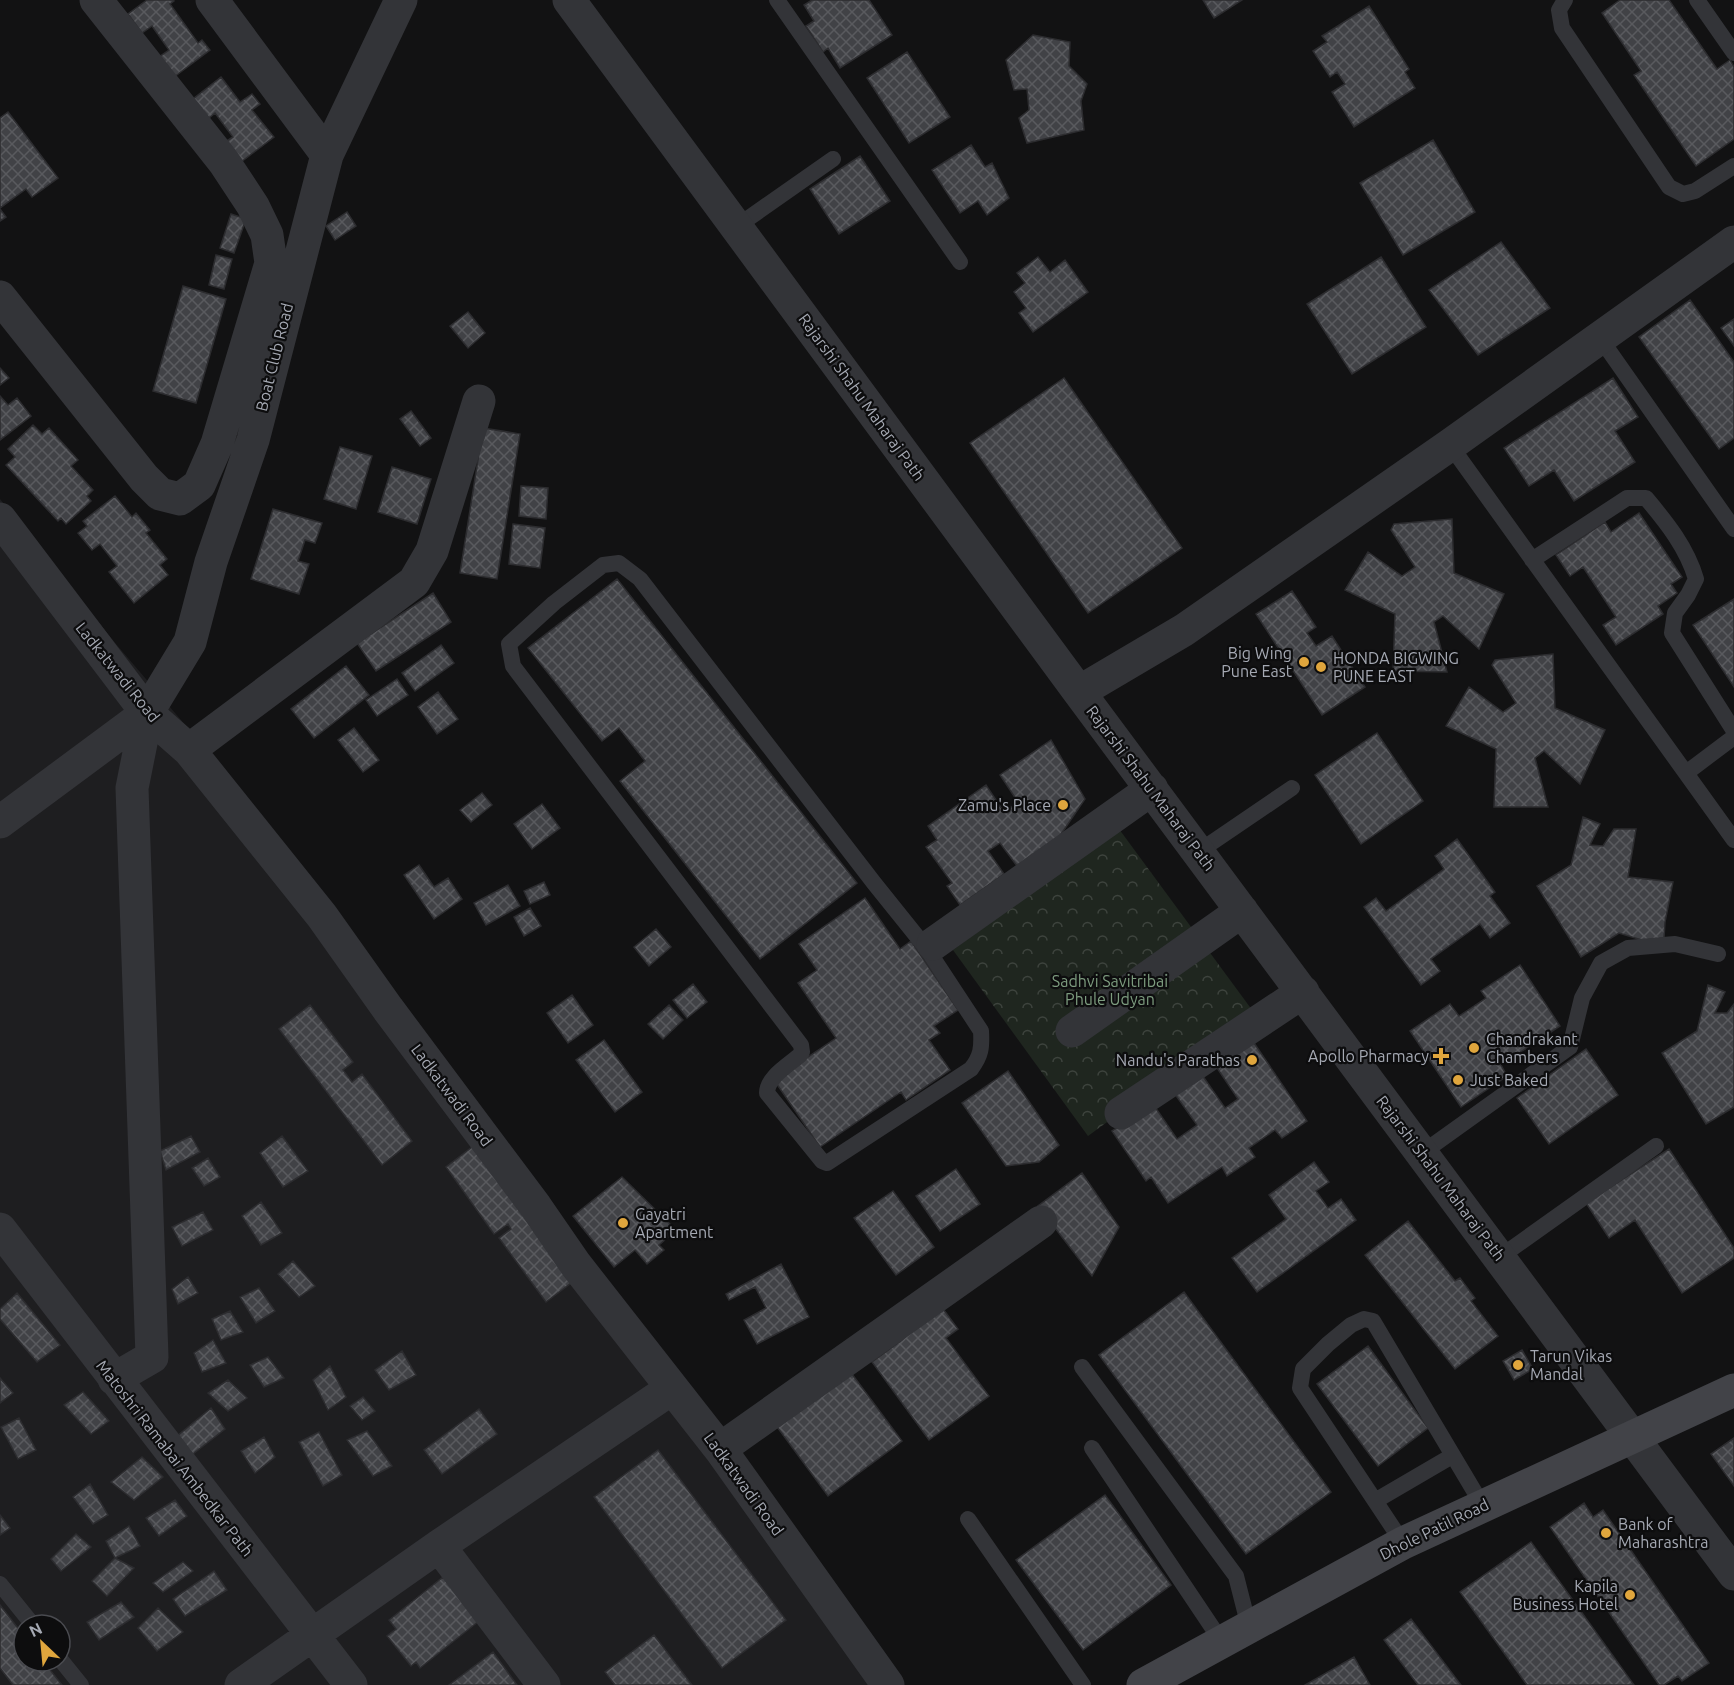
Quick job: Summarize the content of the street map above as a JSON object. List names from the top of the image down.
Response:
{
  "streets": {
    "street": [
      "Boat Club Road",
      "Rajarshi Shahu Maharaj Path",
      "Ladkatwadi Road",
      "Matoshri Ramabai Ambedkar Path",
      "Dhole Patil Road"
    ]
  },
  "crossings": [
    ["Boat Club Road", "Ladkatwadi Road"],
    ["Rajarshi Shahu Maharaj Path", "Dhole Patil Road"]
  ],
  "parks": ["Sadhvi Savitribai Phule Udyan"],
  "places": {
    "other": [
      "Big Wing Pune East",
      "HONDA BIGWING PUNE EAST",
      "Zamu's Place",
      "Chandrakant Chambers",
      "Nandu's Parathas",
      "Just Baked",
      "Gayatri Apartment",
      "Tarun Vikas Mandal",
      "Bank of Maharashtra",
      "Kapila Business Hotel"
    ],
    "health": ["Apollo Pharmacy"]
  },
  "north": "top left"
}
